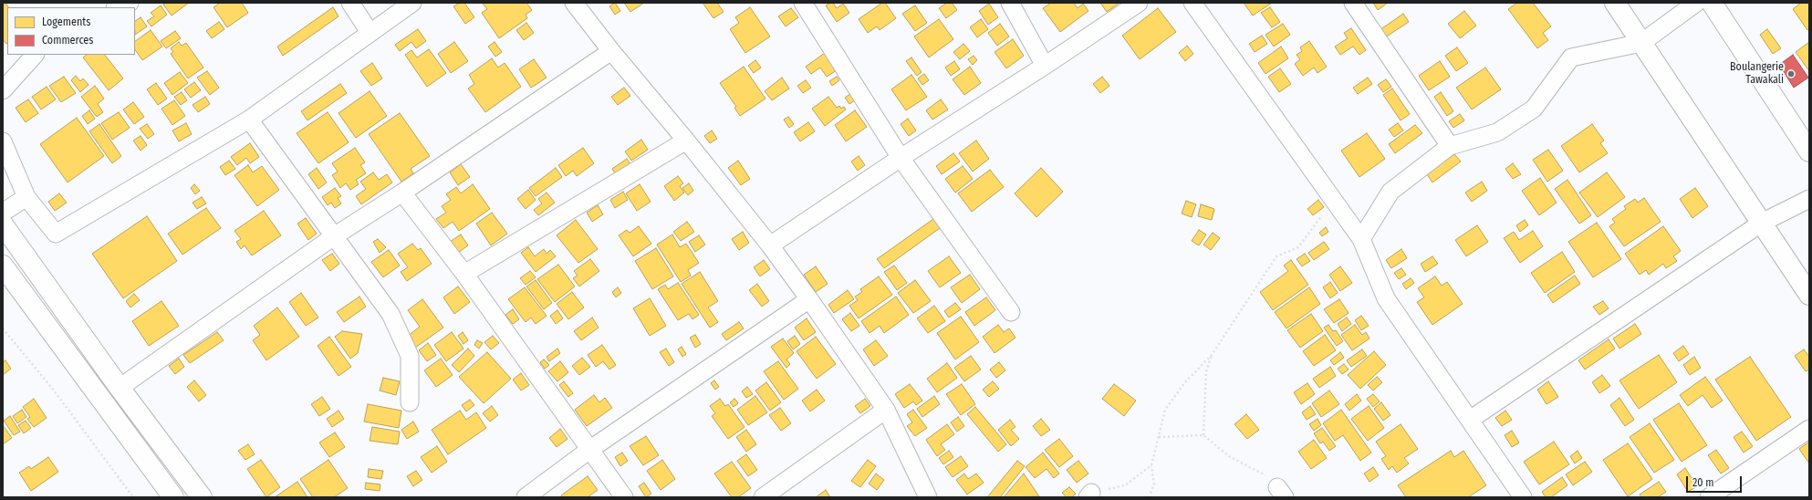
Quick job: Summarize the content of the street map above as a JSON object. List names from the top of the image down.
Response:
{
  "places": ["Boulangerie Tawakali"],
  "legend": ["Logements", "Commerces"],
  "scale_bar": "20 m"
}
